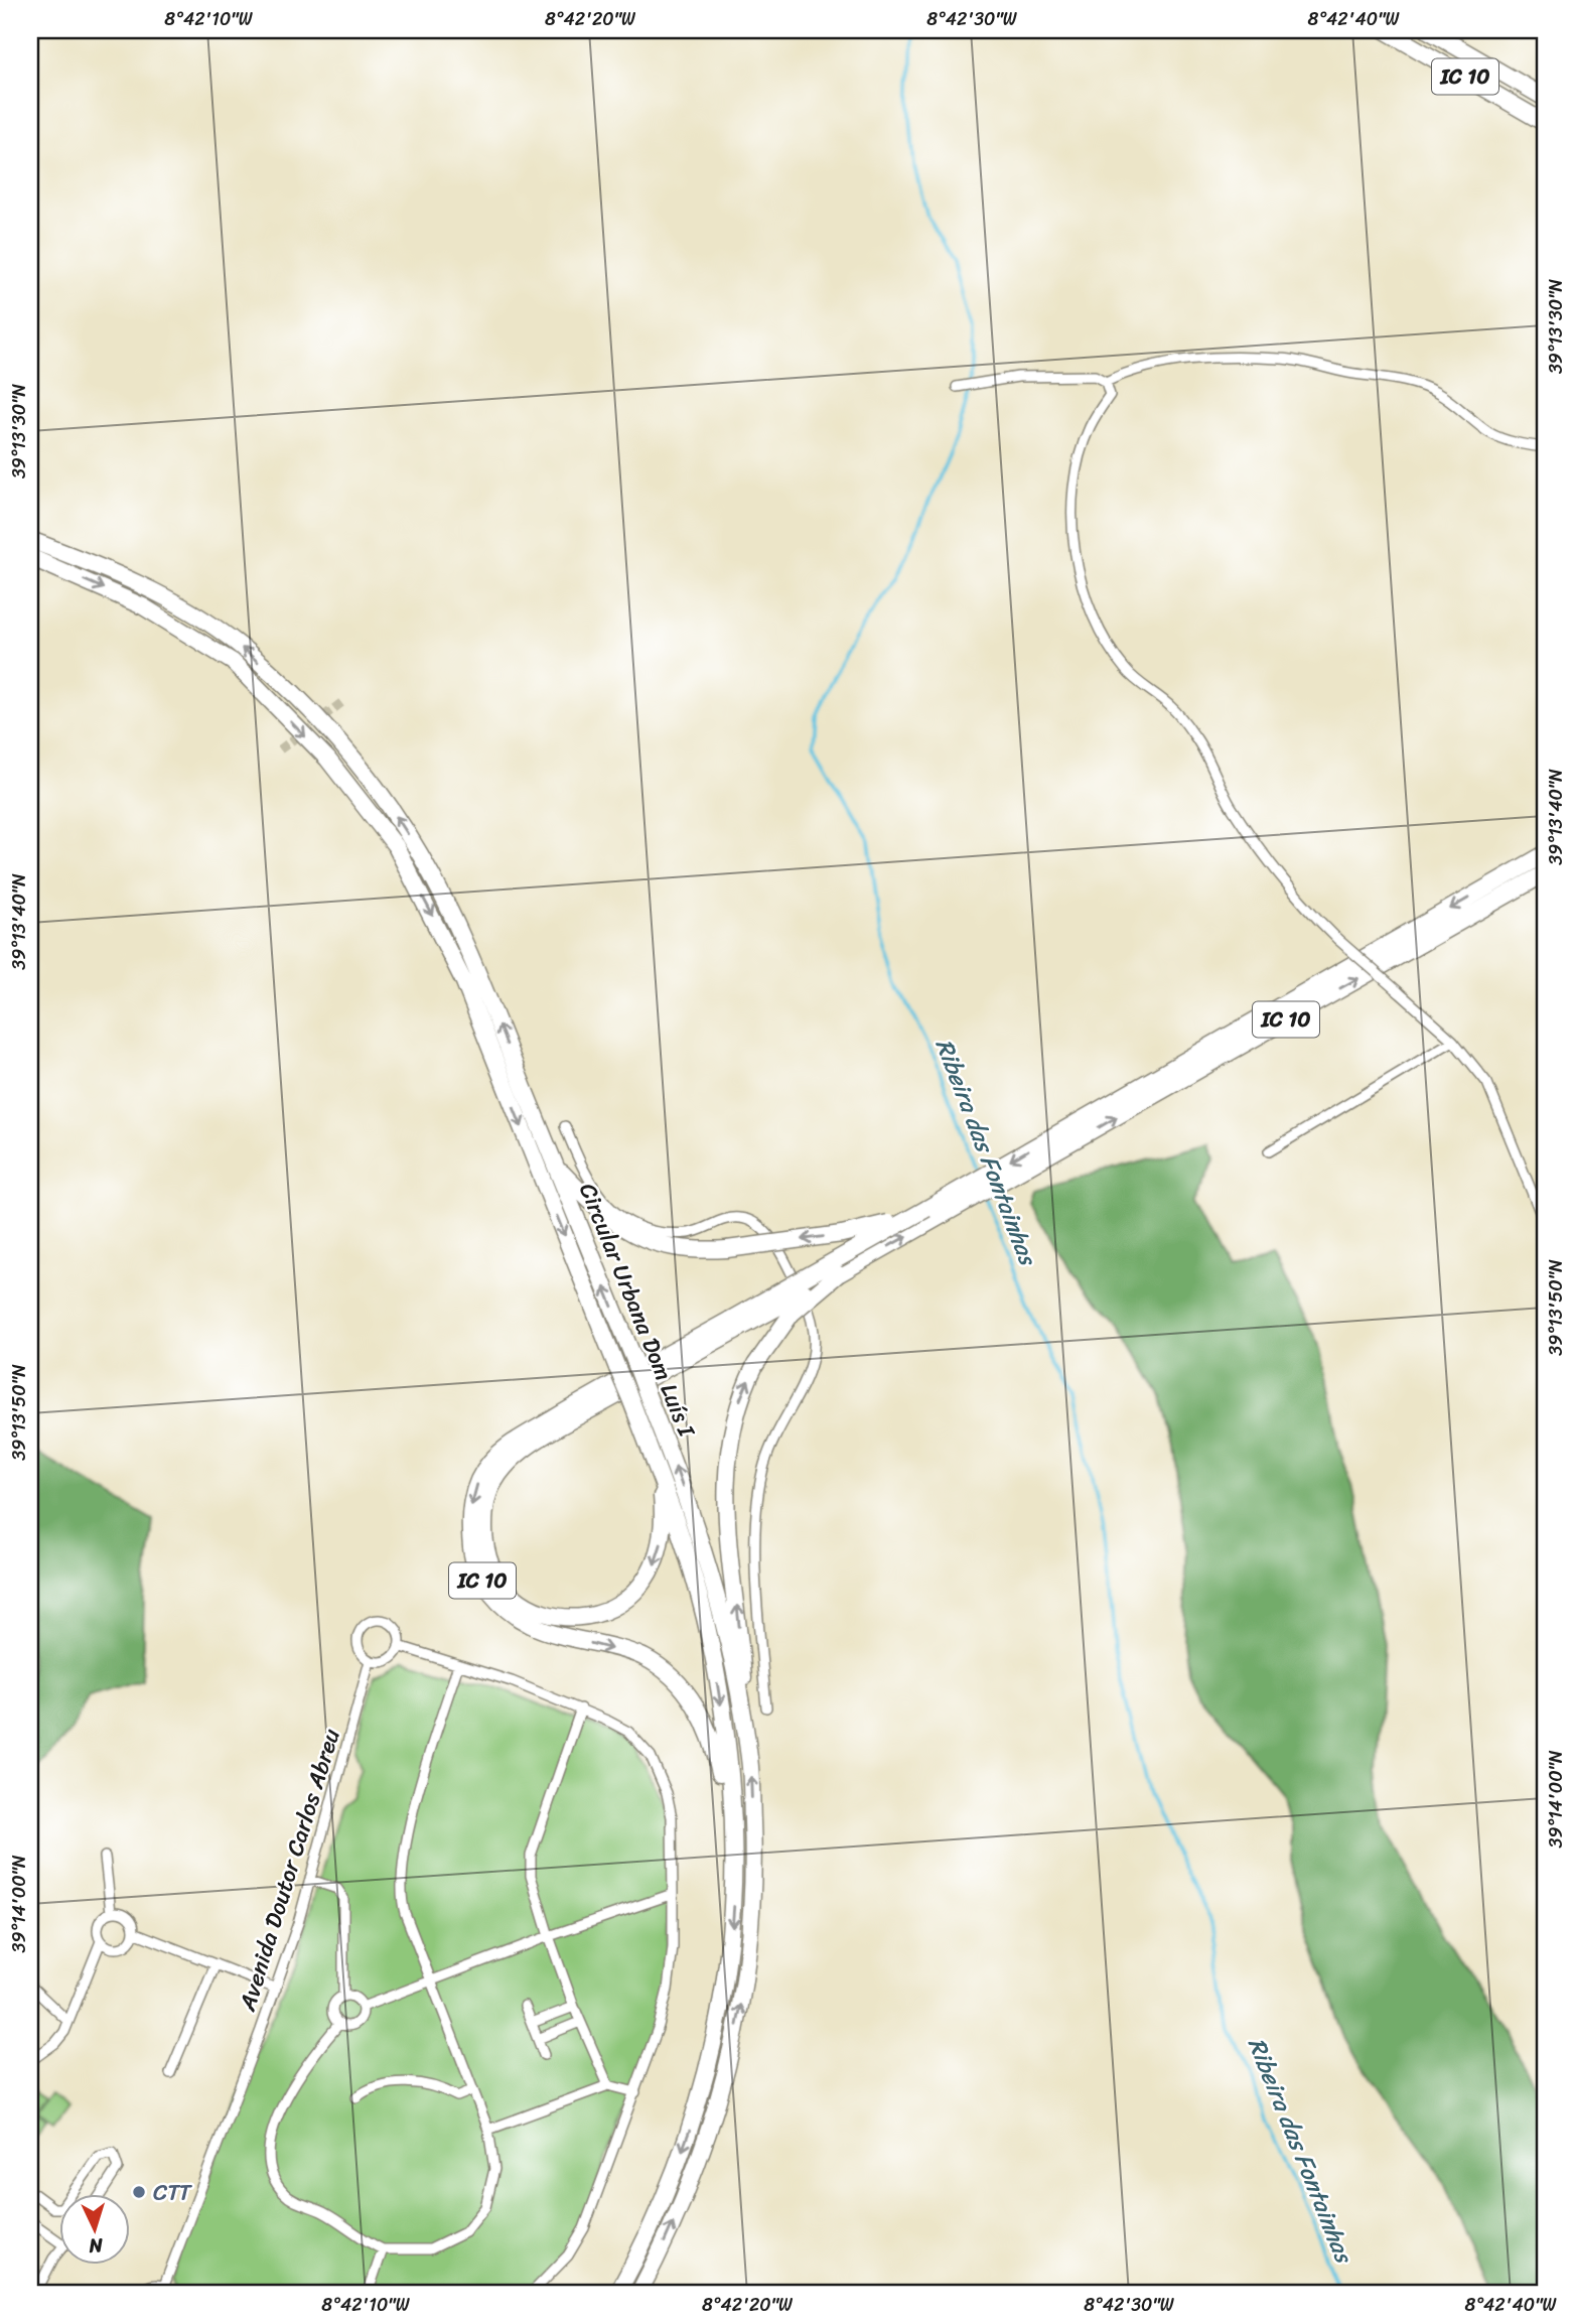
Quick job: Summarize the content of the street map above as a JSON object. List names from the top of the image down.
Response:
{
  "streets": {
    "highway": ["IC 10", "Circular Urbana Dom Luís I"],
    "street": ["Avenida Doutor Carlos Abreu"]
  },
  "crossings": [
    ["IC 10", "Circular Urbana Dom Luís I"]
  ],
  "water": ["Ribeira das Fontainhas"],
  "places": ["CTT"],
  "north": "bottom",
  "coordinates": [
    "8°42'10\"W",
    "8°42'20\"W",
    "8°42'30\"W",
    "8°42'40\"W",
    "39°13'30\"N",
    "39°13'40\"N",
    "39°13'50\"N",
    "39°14'00\"N"
  ]
}
